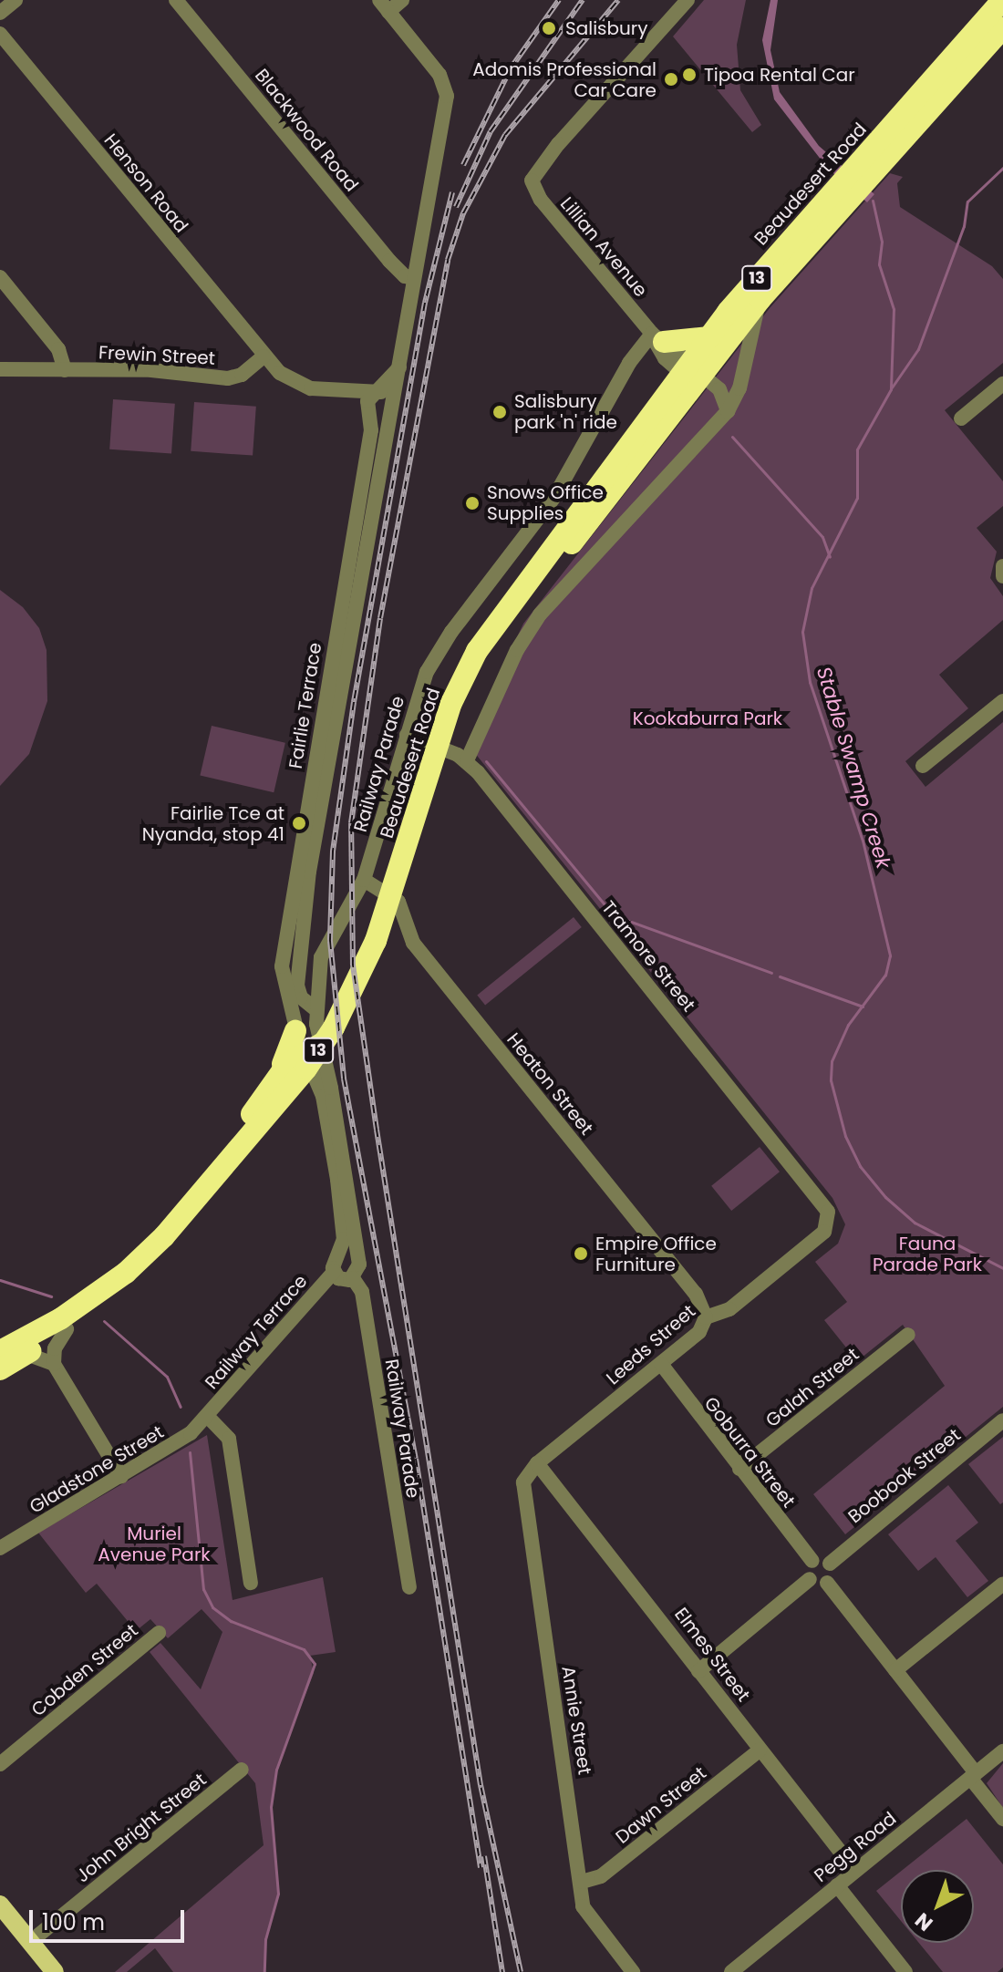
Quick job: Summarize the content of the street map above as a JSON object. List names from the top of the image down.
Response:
{
  "streets": {
    "highway": ["Beaudesert Road", "13"],
    "street": [
      "Blackwood Road",
      "Henson Road",
      "Lillian Avenue",
      "Frewin Street",
      "Fairlie Terrace",
      "Railway Parade",
      "Tramore Street",
      "Heaton Street",
      "Railway Terrace",
      "Leeds Street",
      "Galah Street",
      "Goburra Street",
      "Gladstone Street",
      "Boobook Street",
      "Elmes Street",
      "Cobden Street",
      "Annie Street",
      "Dawn Street",
      "John Bright Street",
      "Pegg Road"
    ]
  },
  "crossings": [
    ["Blackwood Road", "Fairlie Terrace"],
    ["Henson Road", "Frewin Street"],
    ["Beaudesert Road", "Lillian Avenue"],
    ["Beaudesert Road", "Tramore Street"],
    ["Lillian Avenue", "Railway Parade"],
    ["Fairlie Terrace", "Railway Parade"],
    ["Railway Parade", "Tramore Street"],
    ["Railway Parade", "Heaton Street"],
    ["Railway Parade", "Railway Terrace"],
    ["Tramore Street", "Leeds Street"],
    ["Heaton Street", "Leeds Street"],
    ["Railway Terrace", "Gladstone Street"],
    ["Leeds Street", "Goburra Street"],
    ["Leeds Street", "Elmes Street"],
    ["Leeds Street", "Annie Street"],
    ["Galah Street", "Goburra Street"],
    ["Elmes Street", "Annie Street"],
    ["Elmes Street", "Dawn Street"],
    ["Elmes Street", "Pegg Road"],
    ["Annie Street", "Dawn Street"]
  ],
  "water": ["Stable Swamp Creek"],
  "parks": ["Kookaburra Park", "Fauna Parade Park", "Muriel Avenue Park"],
  "places": [
    "Salisbury",
    "Tipoa Rental Car",
    "Adomis Professional Car Care",
    "Salisbury park 'n' ride",
    "Snows Office Supplies",
    "Fairlie Tce at Nyanda, stop 41",
    "Empire Office Furniture"
  ],
  "scale_bar": "100 m",
  "north": "bottom left"
}
